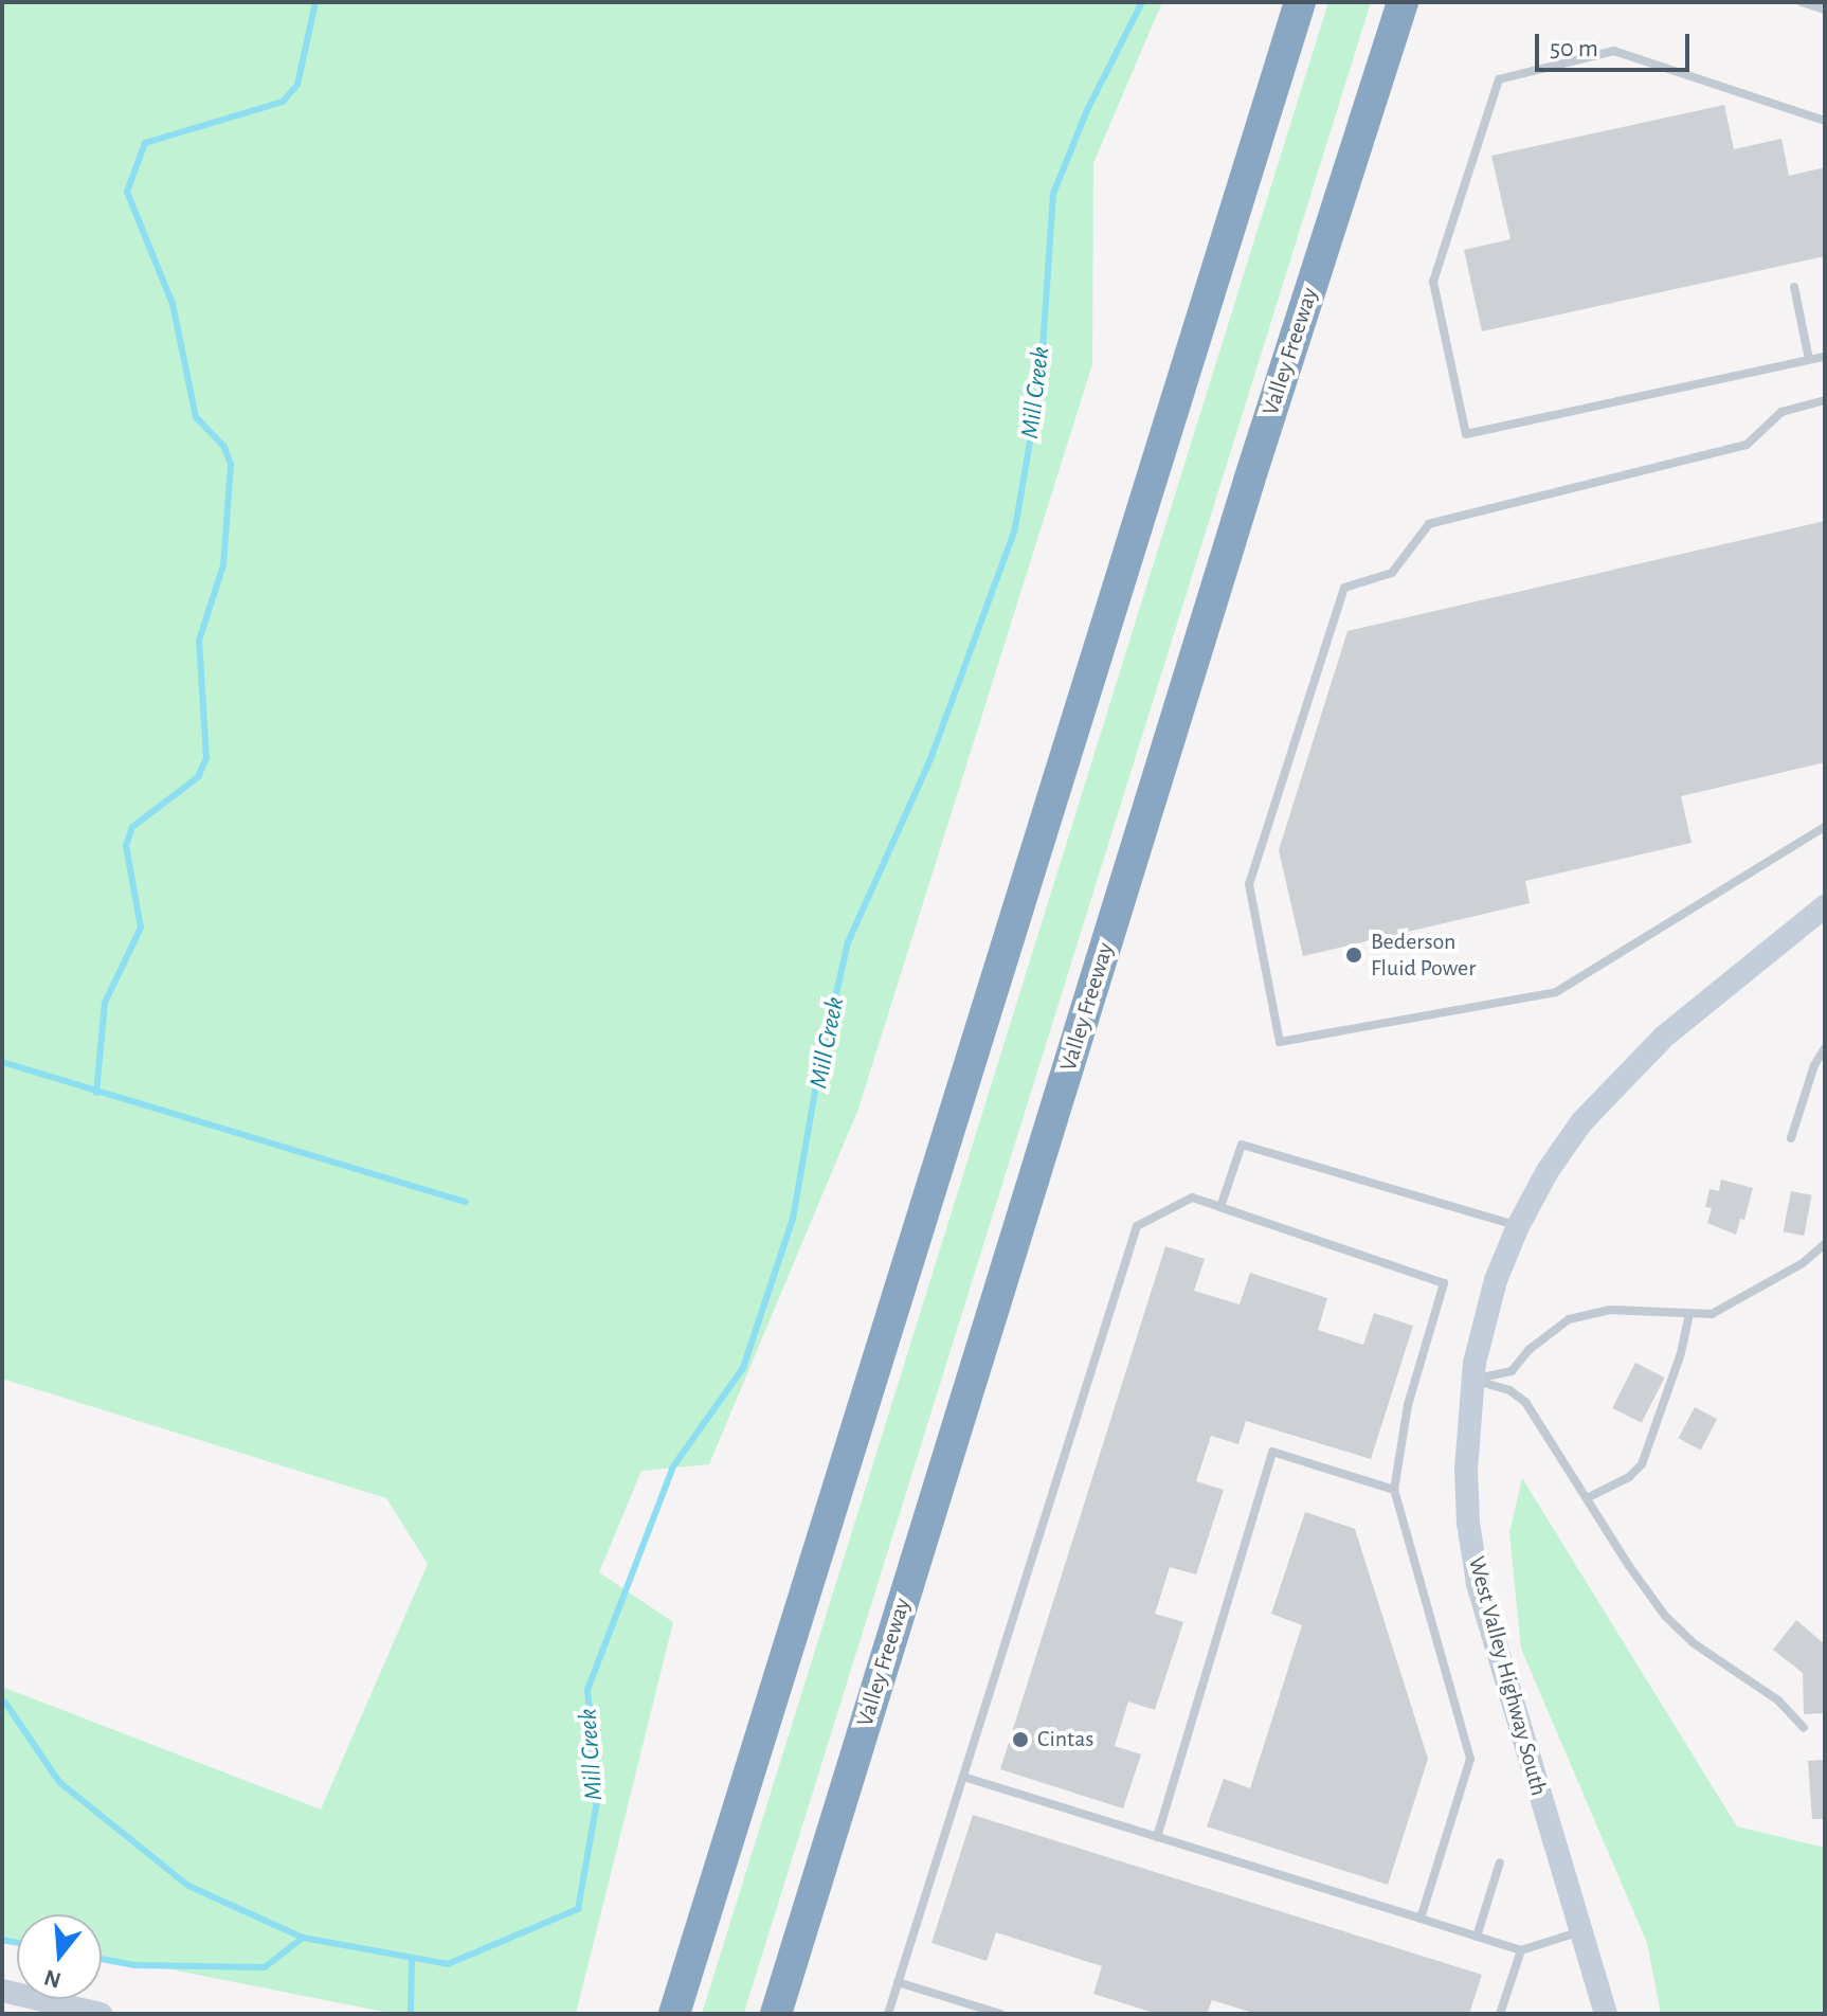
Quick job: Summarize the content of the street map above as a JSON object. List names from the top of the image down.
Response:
{
  "streets": {
    "highway": ["Valley Freeway"],
    "main road": ["West Valley Highway South"]
  },
  "water": ["Mill Creek"],
  "places": ["Bederson Fluid Power", "Cintas"],
  "scale_bar": "50 m",
  "north": "bottom"
}
